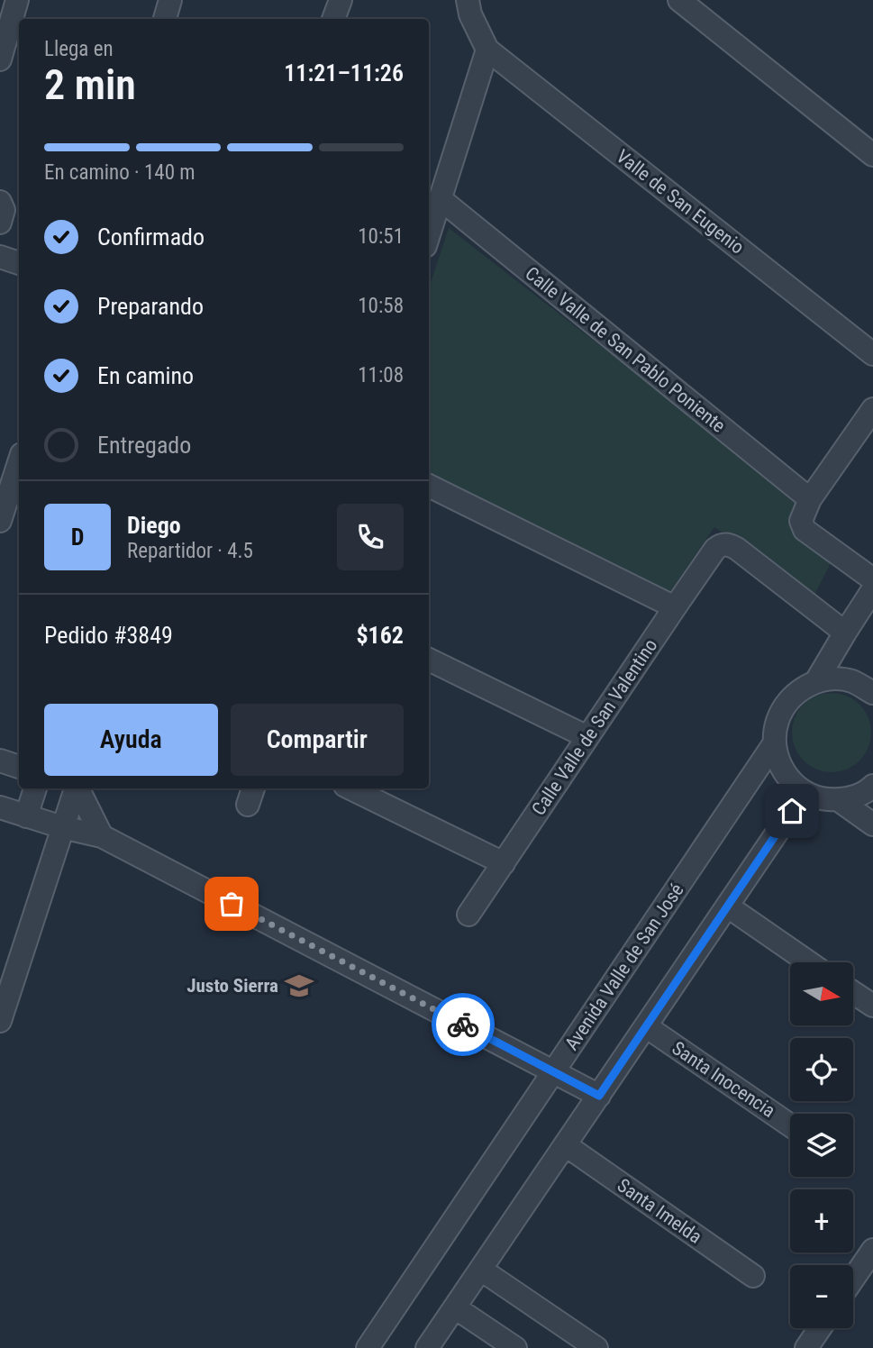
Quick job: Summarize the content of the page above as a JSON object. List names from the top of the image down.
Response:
{
  "streets": {
    "street": [
      "Valle de San Eugenio",
      "Calle Valle de San Pablo Poniente",
      "Calle Valle de San Valentino",
      "Avenida Valle de San José",
      "Santa Inocencia",
      "Santa Imelda"
    ]
  },
  "places": {
    "school or university": ["Justo Sierra"]
  },
  "north": "right",
  "page": {
    "heading": ["2 min", "Llega en", "11:21–11:26"],
    "panel": [
      "Diego",
      "Repartidor · 4.5",
      "Pedido #3849",
      "$162"
    ],
    "bar": "En camino · 140 m",
    "list": [
      ["Confirmado", "10:51"],
      ["Preparando", "10:58"],
      ["En camino", "11:08"],
      "Entregado"
    ],
    "round": "D",
    "buttons": ["Ayuda", "Compartir"],
    "map_buttons": ["+", "−"]
  }
}
